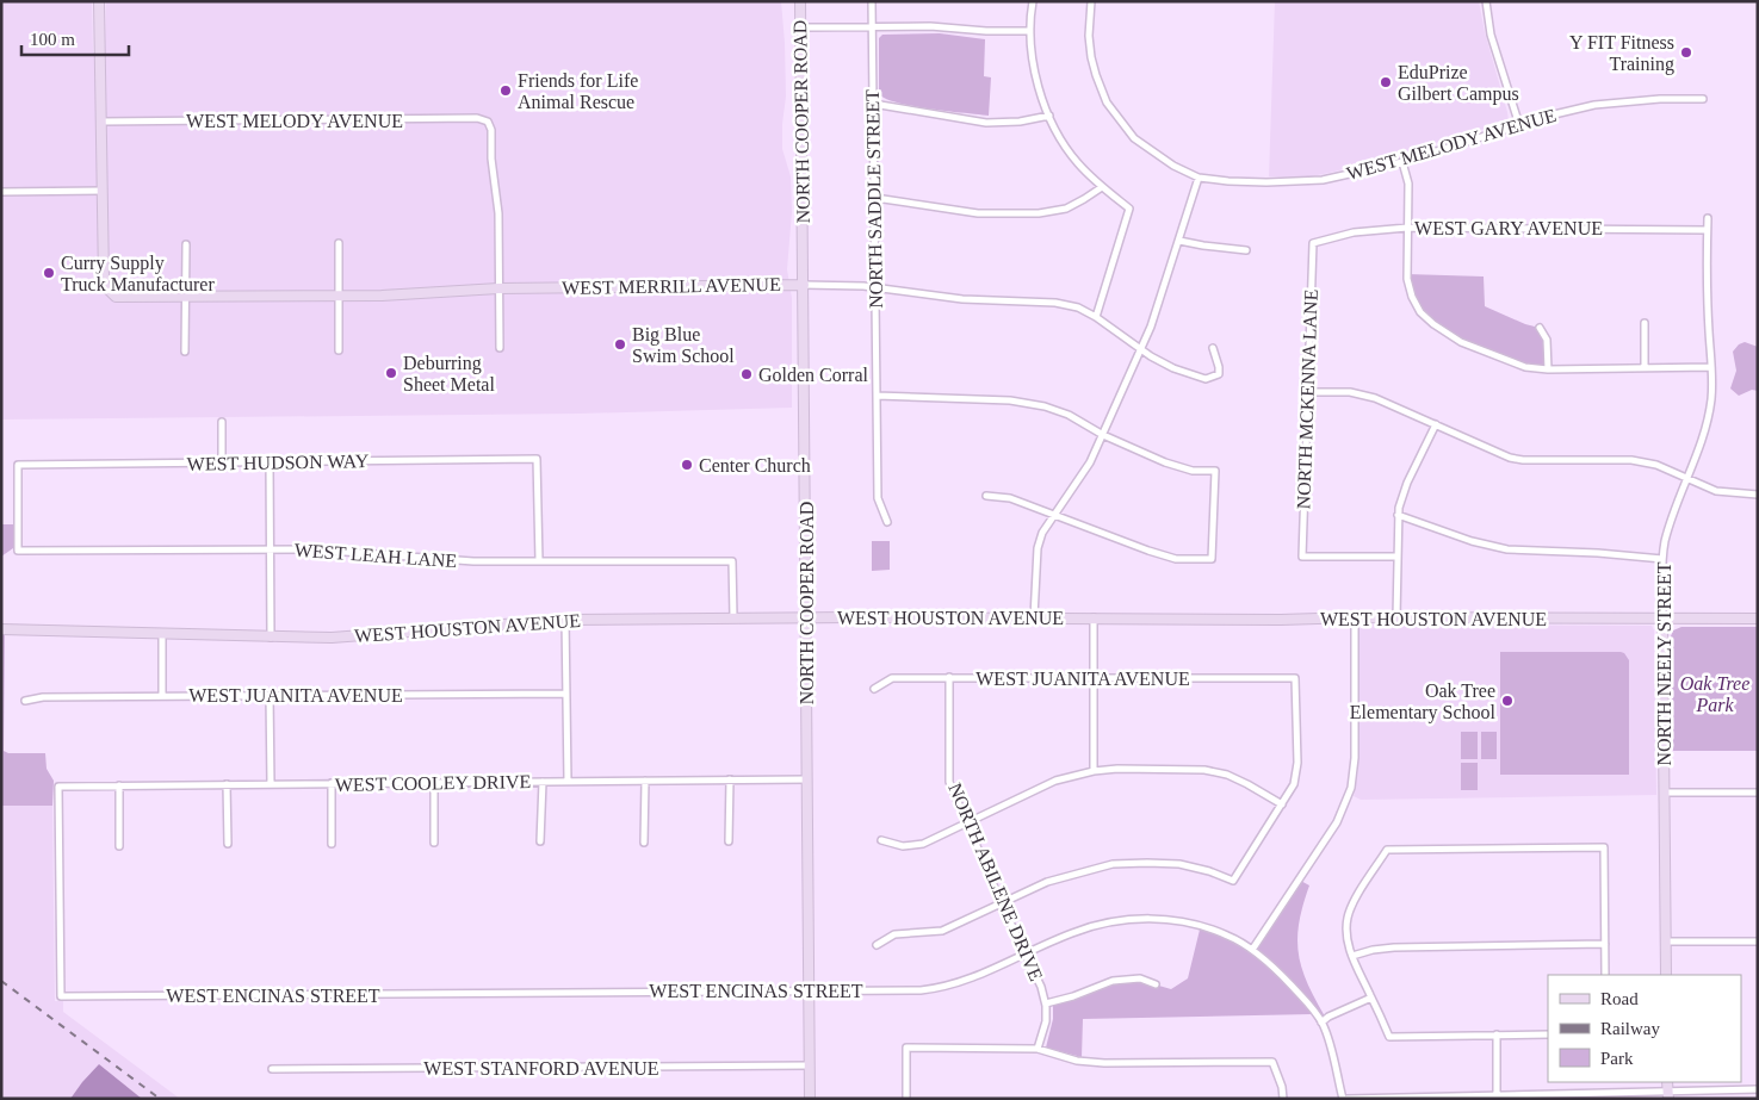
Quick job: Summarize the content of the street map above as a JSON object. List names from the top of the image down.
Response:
{
  "streets": {
    "street": [
      "WEST MELODY AVENUE",
      "NORTH COOPER ROAD",
      "NORTH SADDLE STREET",
      "WEST GARY AVENUE",
      "WEST MERRILL AVENUE",
      "NORTH MCKENNA LANE",
      "WEST HUDSON WAY",
      "WEST LEAH LANE",
      "WEST HOUSTON AVENUE",
      "NORTH NEELY STREET",
      "WEST JUANITA AVENUE",
      "WEST COOLEY DRIVE",
      "NORTH ABILENE DRIVE",
      "WEST ENCINAS STREET",
      "WEST STANFORD AVENUE"
    ]
  },
  "crossings": [
    ["WEST MELODY AVENUE", "WEST MERRILL AVENUE"],
    ["NORTH COOPER ROAD", "WEST MERRILL AVENUE"],
    ["NORTH COOPER ROAD", "WEST HOUSTON AVENUE"],
    ["NORTH COOPER ROAD", "WEST COOLEY DRIVE"],
    ["NORTH COOPER ROAD", "WEST ENCINAS STREET"],
    ["NORTH COOPER ROAD", "WEST STANFORD AVENUE"],
    ["NORTH SADDLE STREET", "WEST MERRILL AVENUE"],
    ["WEST GARY AVENUE", "NORTH MCKENNA LANE"],
    ["WEST GARY AVENUE", "NORTH NEELY STREET"],
    ["WEST HUDSON WAY", "WEST LEAH LANE"],
    ["WEST LEAH LANE", "WEST HOUSTON AVENUE"],
    ["WEST HOUSTON AVENUE", "NORTH NEELY STREET"],
    ["WEST JUANITA AVENUE", "NORTH ABILENE DRIVE"],
    ["WEST COOLEY DRIVE", "WEST ENCINAS STREET"],
    ["NORTH ABILENE DRIVE", "WEST ENCINAS STREET"]
  ],
  "parks": ["Oak Tree Park"],
  "places": [
    "Y FIT Fitness Training",
    "EduPrize Gilbert Campus",
    "Friends for Life Animal Rescue",
    "Curry Supply Truck Manufacturer",
    "Big Blue Swim School",
    "Deburring Sheet Metal",
    "Golden Corral",
    "Center Church",
    "Oak Tree Elementary School"
  ],
  "legend": ["Road", "Railway", "Park"],
  "scale_bar": "100 m"
}
